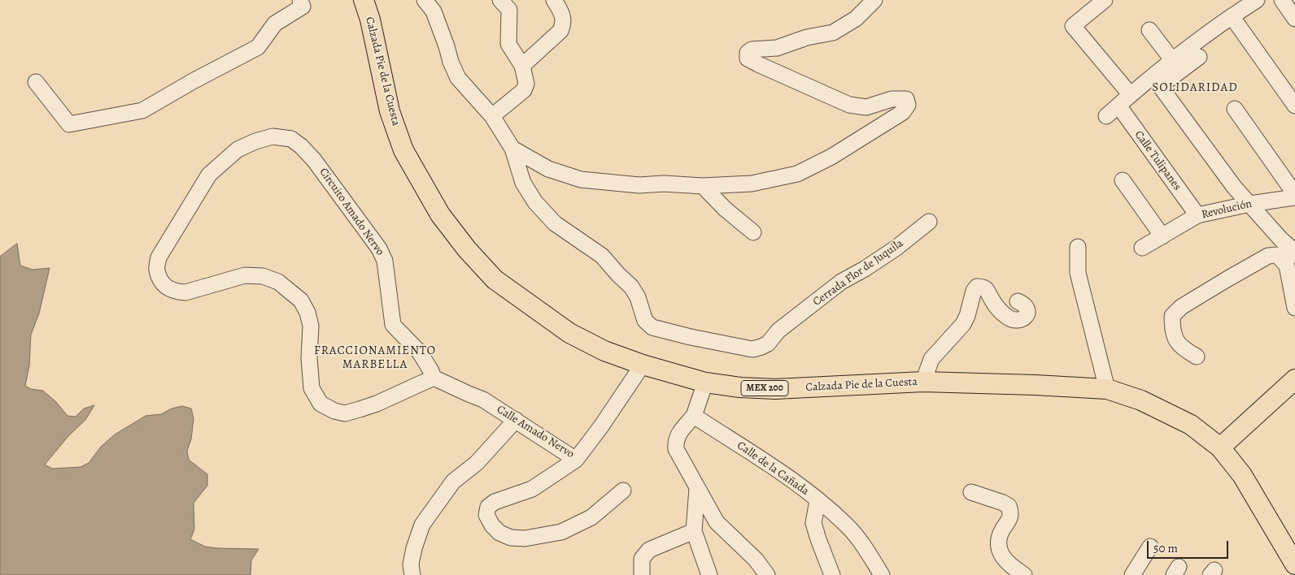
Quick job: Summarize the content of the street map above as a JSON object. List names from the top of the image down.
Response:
{
  "streets": {
    "main road": ["Calzada Pie de la Cuesta", "MEX 200"],
    "street": [
      "Calle Tulipanes",
      "Revolución",
      "Circuito Amado Nervo",
      "Cerrada Flor de Juquila",
      "Calle Amado Nervo",
      "Calle de la Cañada"
    ]
  },
  "crossings": [
    ["Calzada Pie de la Cuesta", "Calle Amado Nervo"],
    ["Calle Tulipanes", "Revolución"],
    ["Circuito Amado Nervo", "Calle Amado Nervo"]
  ],
  "districts": ["SOLIDARIDAD", "FRACCIONAMIENTO MARBELLA"],
  "scale_bar": "50 m"
}
